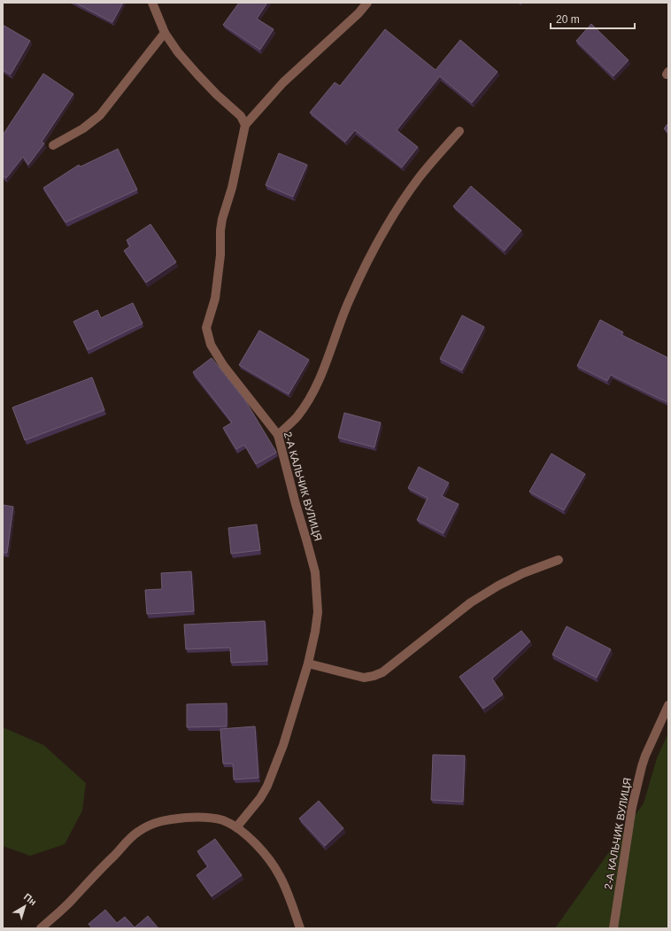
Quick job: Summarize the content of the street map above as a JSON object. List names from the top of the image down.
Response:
{
  "streets": {
    "street": ["2-А КАЛЬЧИК ВУЛИЦЯ"]
  },
  "scale_bar": "20 m",
  "north": "top right"
}
